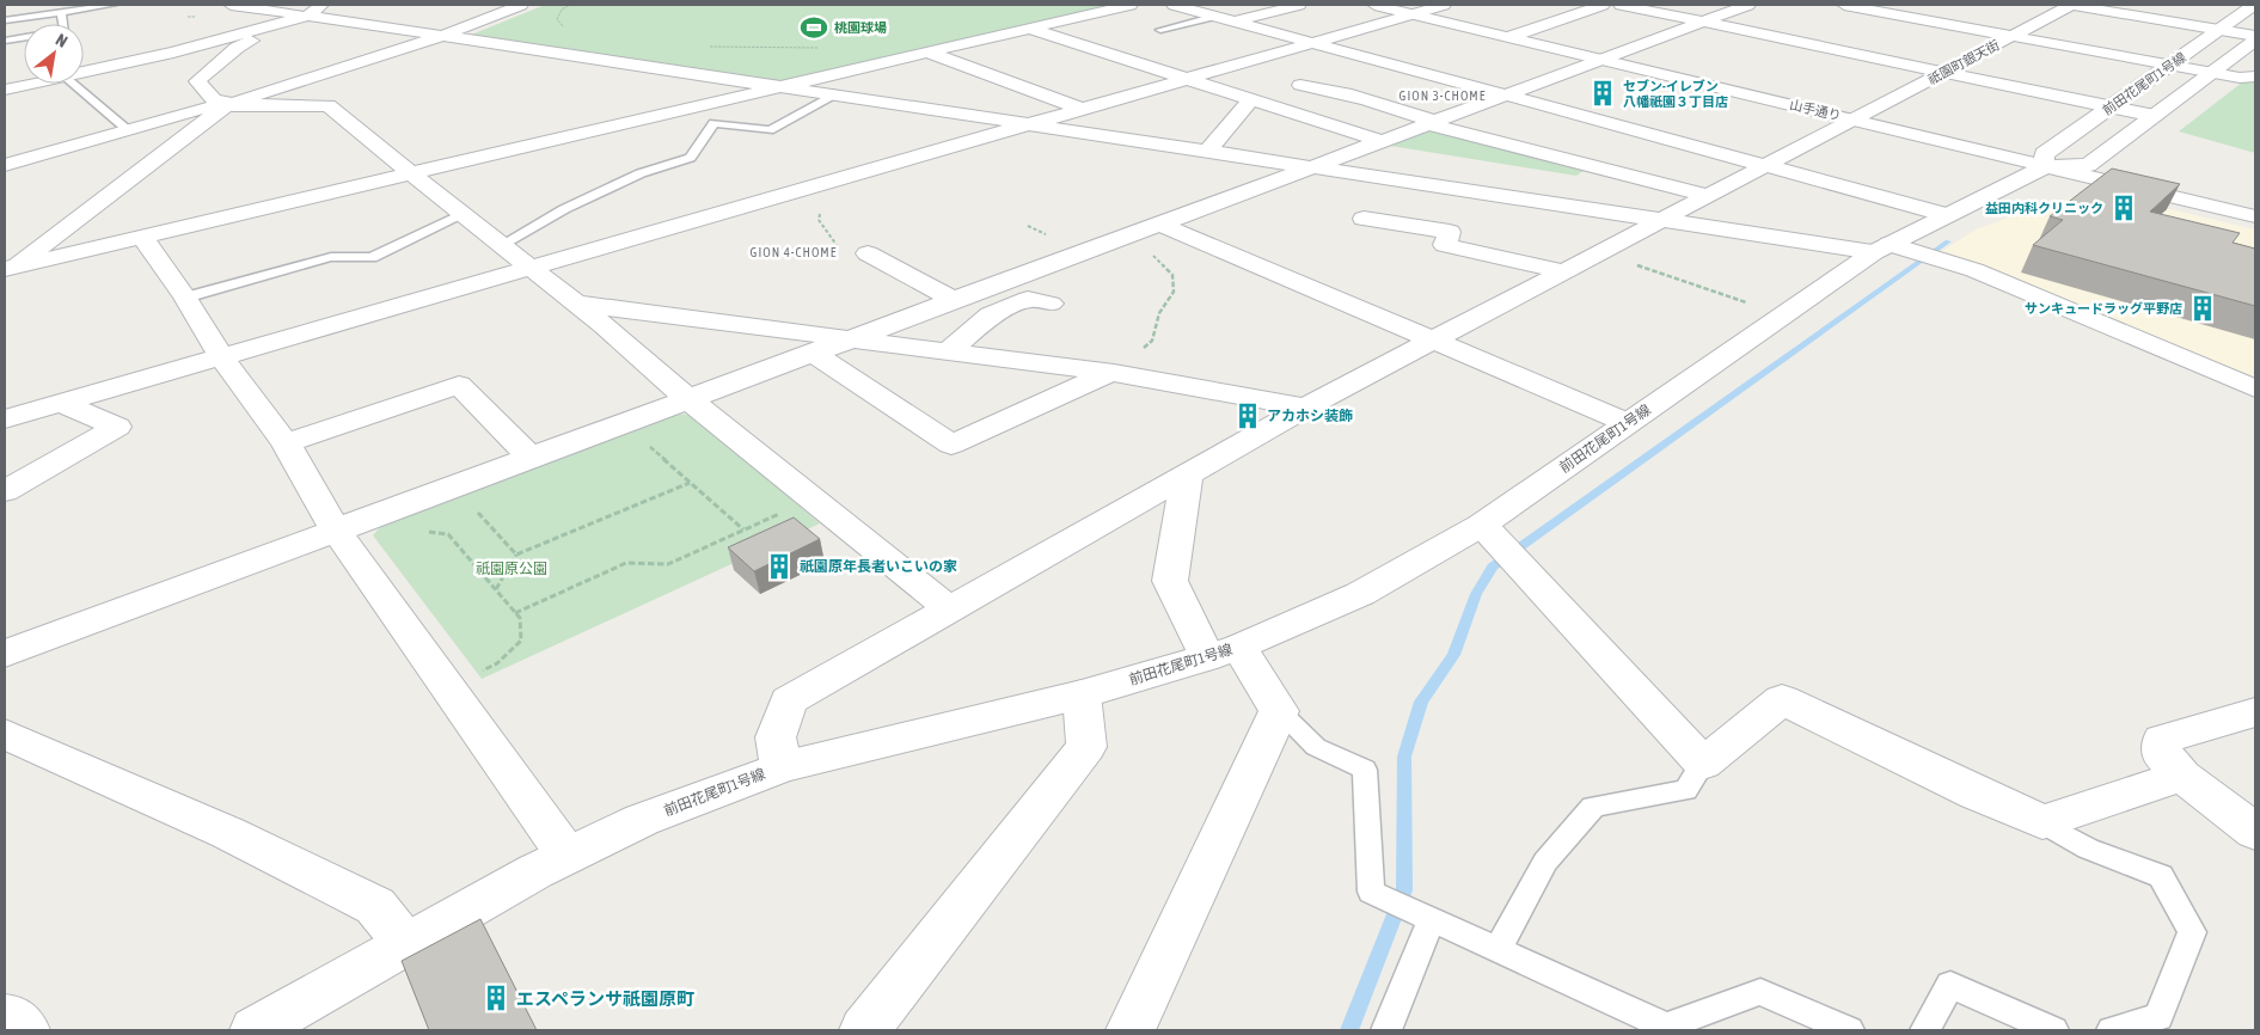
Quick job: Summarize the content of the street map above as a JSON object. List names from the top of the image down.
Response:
{
  "streets": {
    "street": ["祇園町銀天街", "前田花尾町1号線", "山手通り"]
  },
  "crossings": [
    ["祇園町銀天街", "前田花尾町1号線"],
    ["祇園町銀天街", "山手通り"],
    ["前田花尾町1号線", "山手通り"]
  ],
  "districts": ["GION 3-CHOME", "GION 4-CHOME"],
  "parks": ["祇園原公園"],
  "places": {
    "sports": ["桃園球場"],
    "building": [
      "セブン-イレブン 八幡祇園３丁目店",
      "益田内科クリニック",
      "サンキュードラッグ平野店",
      "アカホシ装飾",
      "祇園原年長者いこいの家",
      "エスペランサ祇園原町"
    ]
  },
  "north": "top right"
}
